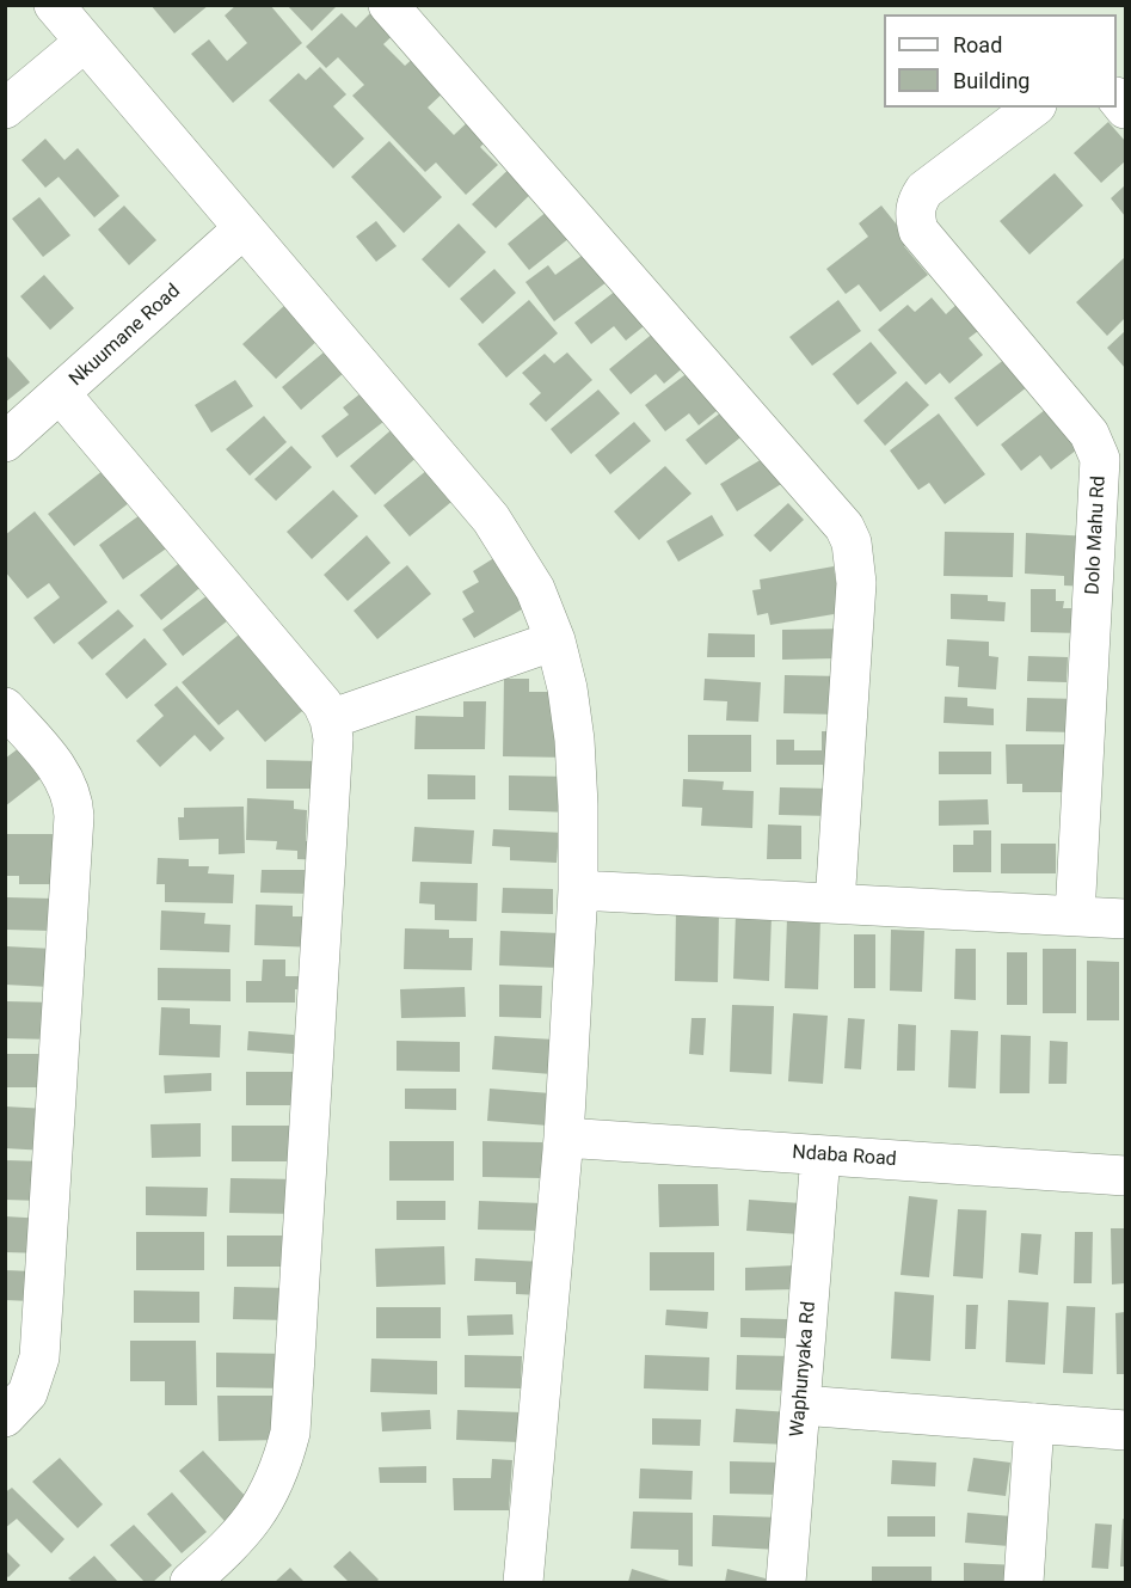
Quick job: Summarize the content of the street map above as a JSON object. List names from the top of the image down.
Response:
{
  "streets": {
    "street": [
      "Nkuumane Road",
      "Dolo Mahu Rd",
      "Ndaba Road",
      "Waphunyaka Rd"
    ]
  },
  "crossings": [
    ["Ndaba Road", "Waphunyaka Rd"]
  ],
  "legend": ["Road", "Building"]
}
